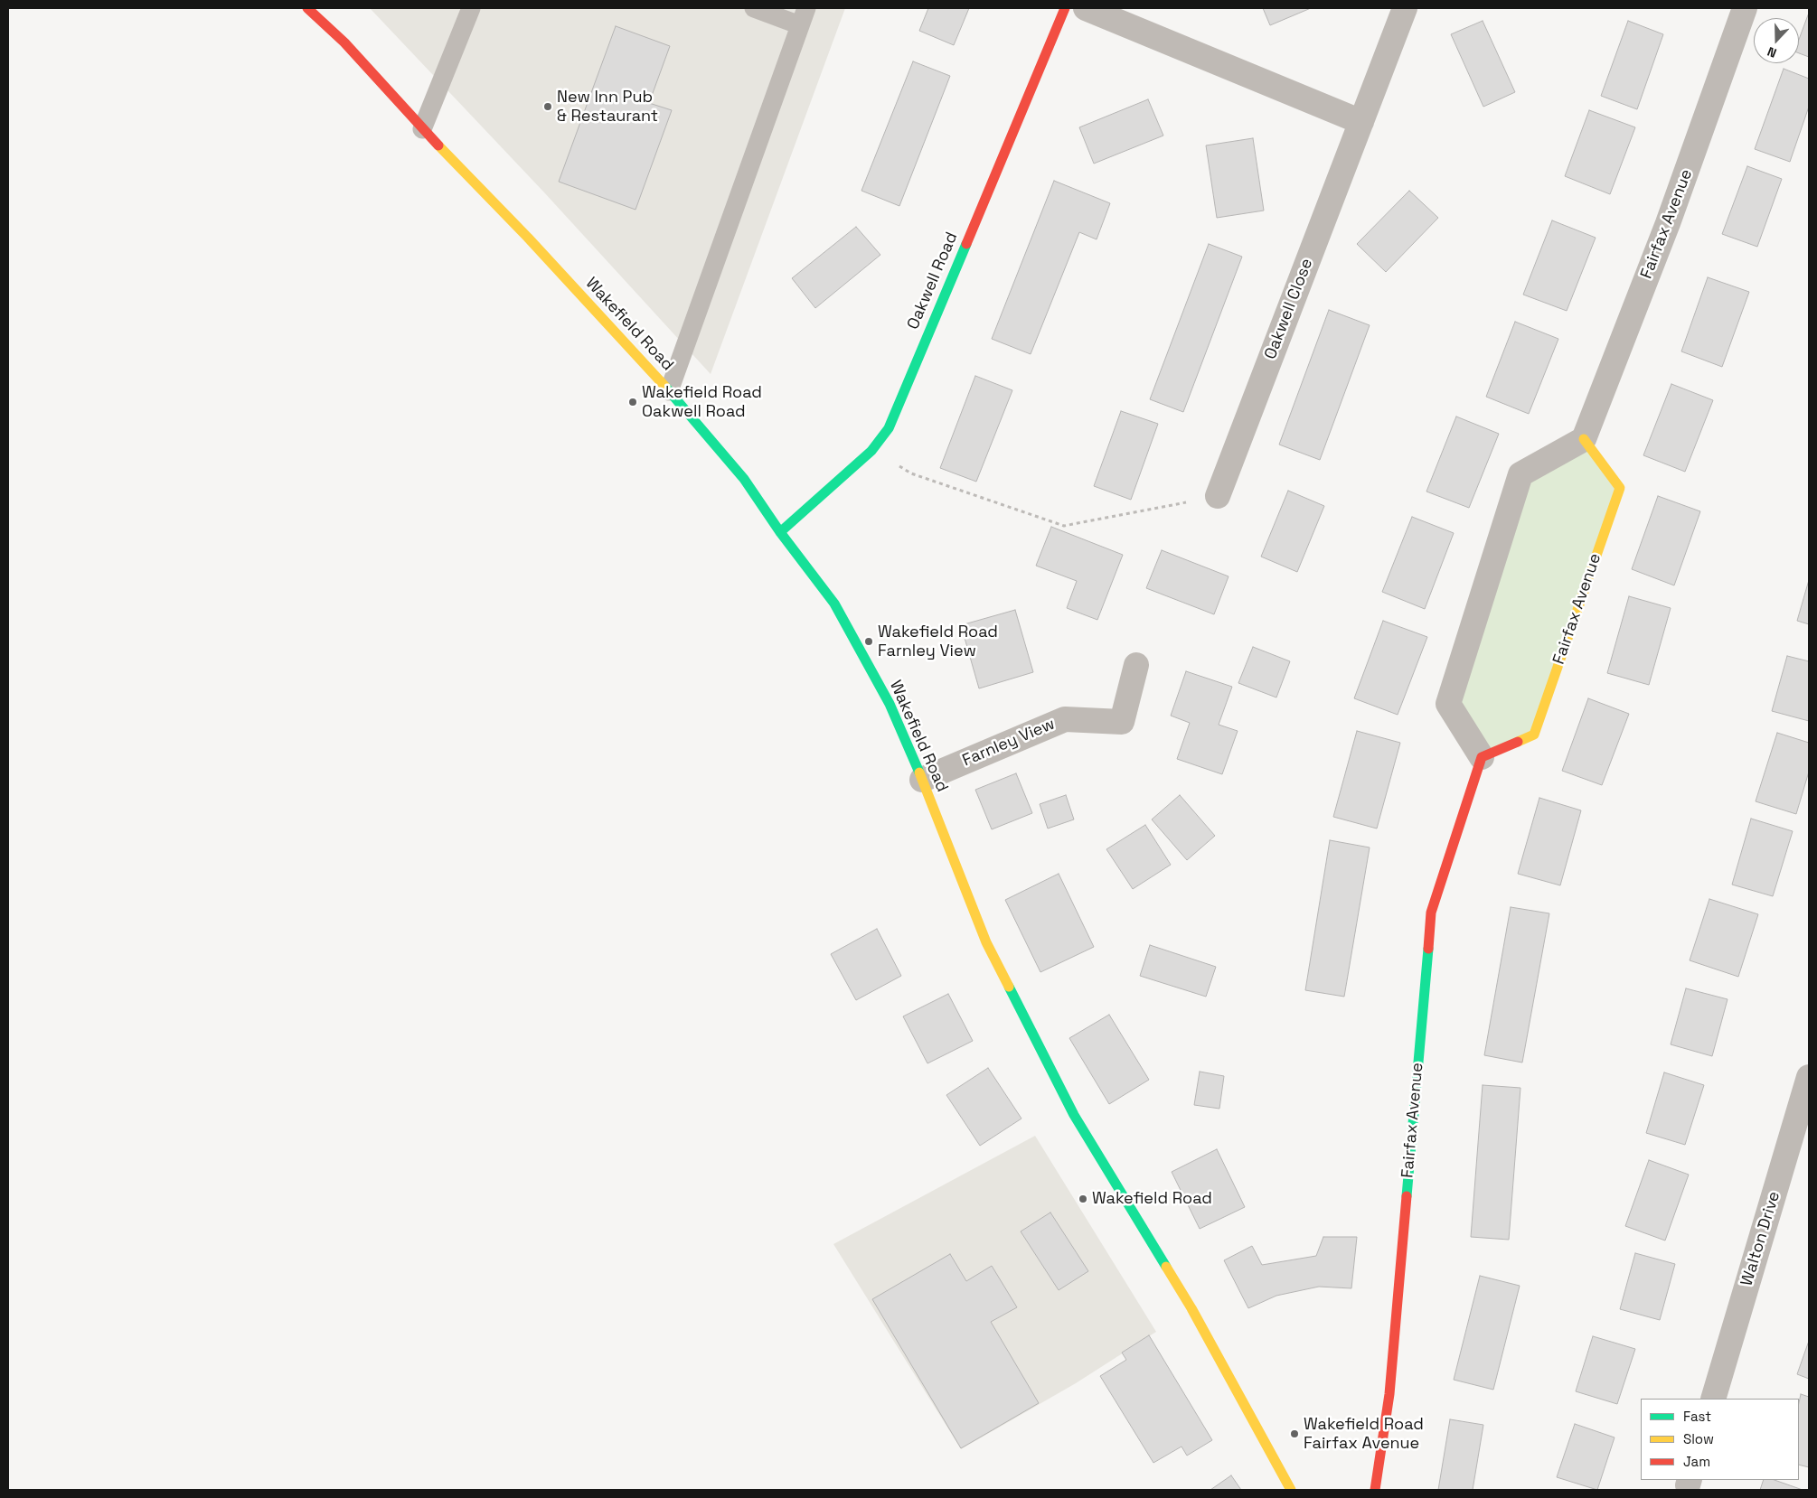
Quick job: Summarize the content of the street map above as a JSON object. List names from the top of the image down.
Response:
{
  "streets": {
    "main road": ["Fairfax Avenue", "Oakwell Road", "Wakefield Road"],
    "street": ["Oakwell Close", "Farnley View", "Walton Drive"]
  },
  "crossings": [
    ["Oakwell Road", "Wakefield Road"],
    ["Wakefield Road", "Farnley View"]
  ],
  "places": [
    "New Inn Pub & Restaurant",
    "Wakefield Road Oakwell Road",
    "Wakefield Road Farnley View",
    "Wakefield Road",
    "Wakefield Road Fairfax Avenue"
  ],
  "legend": ["Fast", "Slow", "Jam"],
  "north": "bottom"
}
